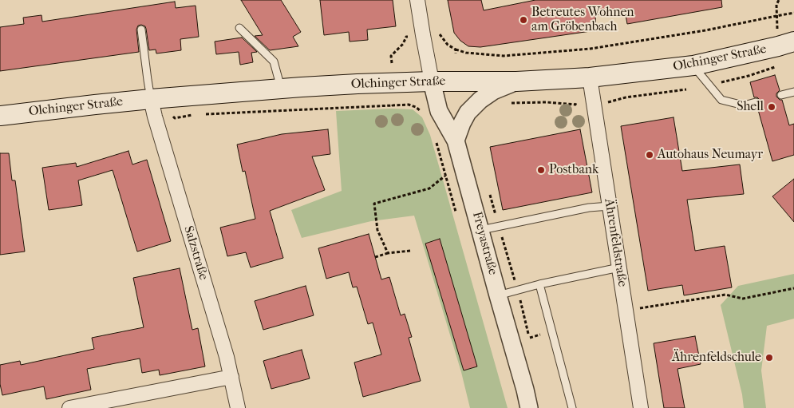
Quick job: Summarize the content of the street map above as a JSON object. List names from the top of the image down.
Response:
{
  "streets": {
    "main road": ["Olchinger Straße"],
    "street": ["Ährenfeldstraße", "Freyastraße", "Salzstraße"]
  },
  "crossings": [
    ["Olchinger Straße", "Ährenfeldstraße"],
    ["Olchinger Straße", "Freyastraße"],
    ["Olchinger Straße", "Salzstraße"]
  ],
  "places": [
    "Betreutes Wohnen am Gröbenbach",
    "Shell",
    "Autohaus Neumayr",
    "Postbank",
    "Ährenfeldschule"
  ]
}
